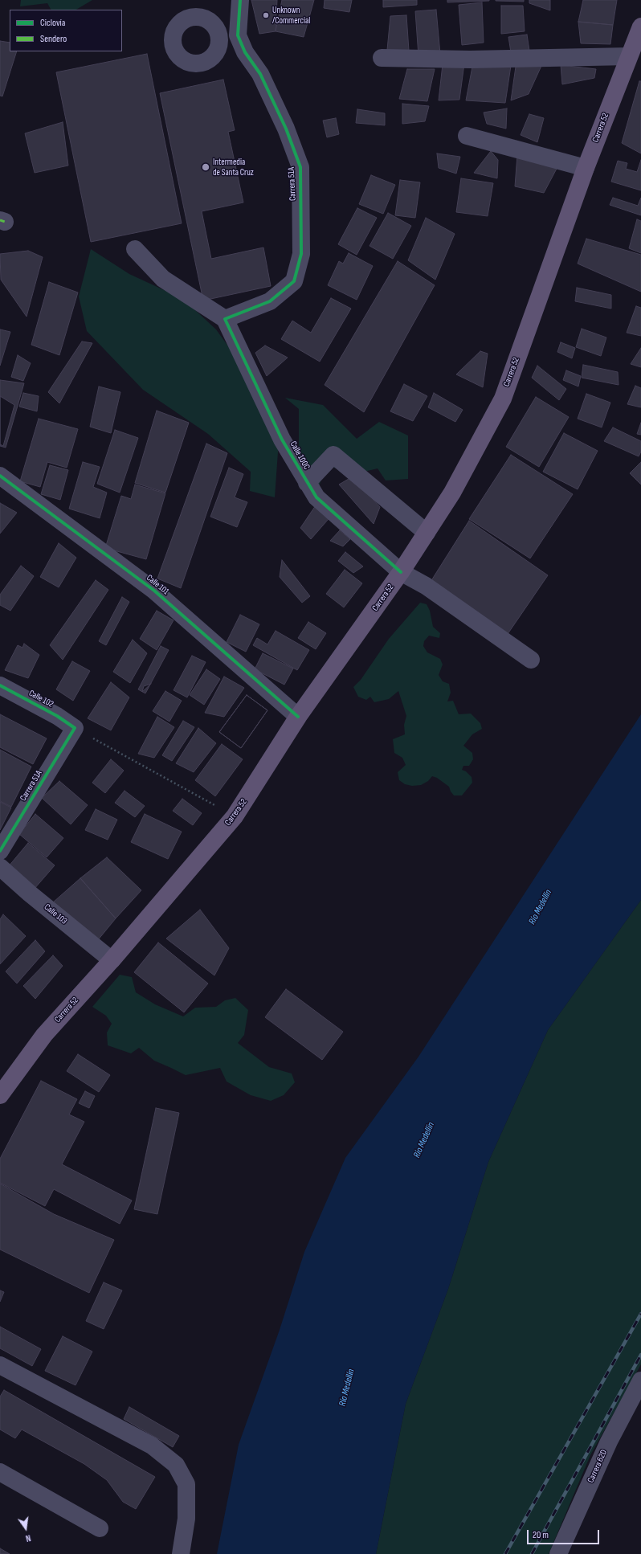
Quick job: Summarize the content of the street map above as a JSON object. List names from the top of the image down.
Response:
{
  "streets": {
    "main road": ["Carrera 52"],
    "street": [
      "Carrera 51A",
      "Calle 100C",
      "Calle 101",
      "Calle 102",
      "Calle 103",
      "Carrera 62D"
    ]
  },
  "crossings": [
    ["Carrera 52", "Calle 100C"],
    ["Carrera 52", "Calle 101"],
    ["Carrera 52", "Calle 103"],
    ["Carrera 51A", "Calle 100C"],
    ["Carrera 51A", "Calle 102"]
  ],
  "water": ["Río Medellín"],
  "places": ["Unknown /Commercial", "Intermedia de Santa Cruz"],
  "legend": ["Ciclovía", "Sendero"],
  "scale_bar": "20 m",
  "north": "bottom"
}
